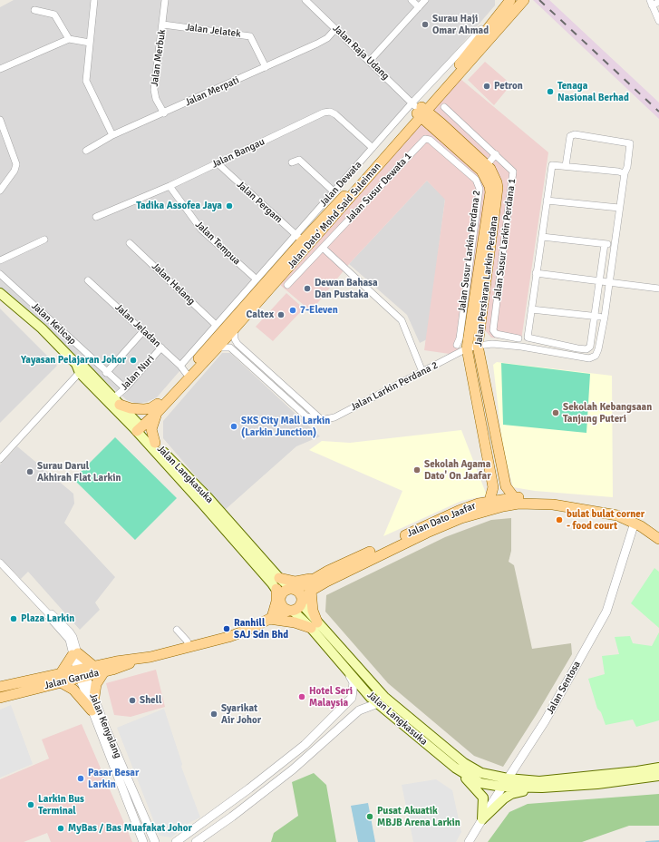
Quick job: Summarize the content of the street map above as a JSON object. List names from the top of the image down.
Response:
{
  "streets": {
    "main road": [
      "Jalan Dato' Mohd Said Suleiman",
      "Jalan Persiaran Larkin Perdana",
      "Jalan Langkasuka",
      "Jalan Dato Jaafar",
      "Jalan Garuda"
    ],
    "street": [
      "Jalan Jelatek",
      "Jalan Raja Udang",
      "Jalan Merbuk",
      "Jalan Merpati",
      "Jalan Bangau",
      "Jalan Dewata",
      "Jalan Susur Dewata 1",
      "Jalan Pergam",
      "Jalan Susur Larkin Perdana 1",
      "Jalan Tempua",
      "Jalan Susur Larkin Perdana 2",
      "Jalan Helang",
      "Jalan Kelicap",
      "Jalan Jeladan",
      "Jalan Nuri",
      "Jalan Larkin Perdana 2",
      "Jalan Sentosa",
      "Jalan Kenyalang"
    ]
  },
  "crossings": [
    ["Jalan Jelatek", "Jalan Merbuk"],
    ["Jalan Jelatek", "Jalan Merpati"],
    ["Jalan Raja Udang", "Jalan Merpati"],
    ["Jalan Raja Udang", "Jalan Dewata"],
    ["Jalan Raja Udang", "Jalan Dato' Mohd Said Suleiman"],
    ["Jalan Raja Udang", "Jalan Persiaran Larkin Perdana"],
    ["Jalan Merbuk", "Jalan Merpati"],
    ["Jalan Bangau", "Jalan Dewata"],
    ["Jalan Bangau", "Jalan Pergam"],
    ["Jalan Bangau", "Jalan Tempua"],
    ["Jalan Dewata", "Jalan Pergam"],
    ["Jalan Dewata", "Jalan Dato' Mohd Said Suleiman"],
    ["Jalan Dewata", "Jalan Persiaran Larkin Perdana"],
    ["Jalan Susur Dewata 1", "Jalan Susur Larkin Perdana 2"],
    ["Jalan Pergam", "Jalan Dato' Mohd Said Suleiman"],
    ["Jalan Dato' Mohd Said Suleiman", "Jalan Tempua"],
    ["Jalan Dato' Mohd Said Suleiman", "Jalan Persiaran Larkin Perdana"],
    ["Jalan Dato' Mohd Said Suleiman", "Jalan Jeladan"],
    ["Jalan Dato' Mohd Said Suleiman", "Jalan Larkin Perdana 2"],
    ["Jalan Dato' Mohd Said Suleiman", "Jalan Langkasuka"],
    ["Jalan Persiaran Larkin Perdana", "Jalan Larkin Perdana 2"],
    ["Jalan Persiaran Larkin Perdana", "Jalan Dato Jaafar"],
    ["Jalan Kelicap", "Jalan Nuri"],
    ["Jalan Jeladan", "Jalan Nuri"],
    ["Jalan Nuri", "Jalan Langkasuka"],
    ["Jalan Langkasuka", "Jalan Dato Jaafar"],
    ["Jalan Langkasuka", "Jalan Garuda"],
    ["Jalan Langkasuka", "Jalan Sentosa"],
    ["Jalan Dato Jaafar", "Jalan Garuda"],
    ["Jalan Dato Jaafar", "Jalan Sentosa"],
    ["Jalan Garuda", "Jalan Kenyalang"]
  ],
  "places": [
    "Surau Haji Omar Ahmad",
    "Petron",
    "Tenaga Nasional Berhad",
    "Tadika Assofea Jaya",
    "Dewan Bahasa Dan Pustaka",
    "7-Eleven",
    "Caltex",
    "Yayasan Pelajaran Johor",
    "Sekolah Kebangsaan Tanjung Puteri",
    "SKS City Mall Larkin (Larkin Junction)",
    "Sekolah Agama Dato' On Jaafar",
    "Surau Darul Akhirah Flat Larkin",
    "bulat bulat corner - food court",
    "Plaza Larkin",
    "Ranhill SAJ Sdn Bhd",
    "Hotel Seri Malaysia",
    "Shell",
    "Syarikat Air Johor",
    "Pasar Besar Larkin",
    "Larkin Bus Terminal",
    "Pusat Akuatik MBJB Arena Larkin",
    "MyBas / Bas Muafakat Johor"
  ]
}
